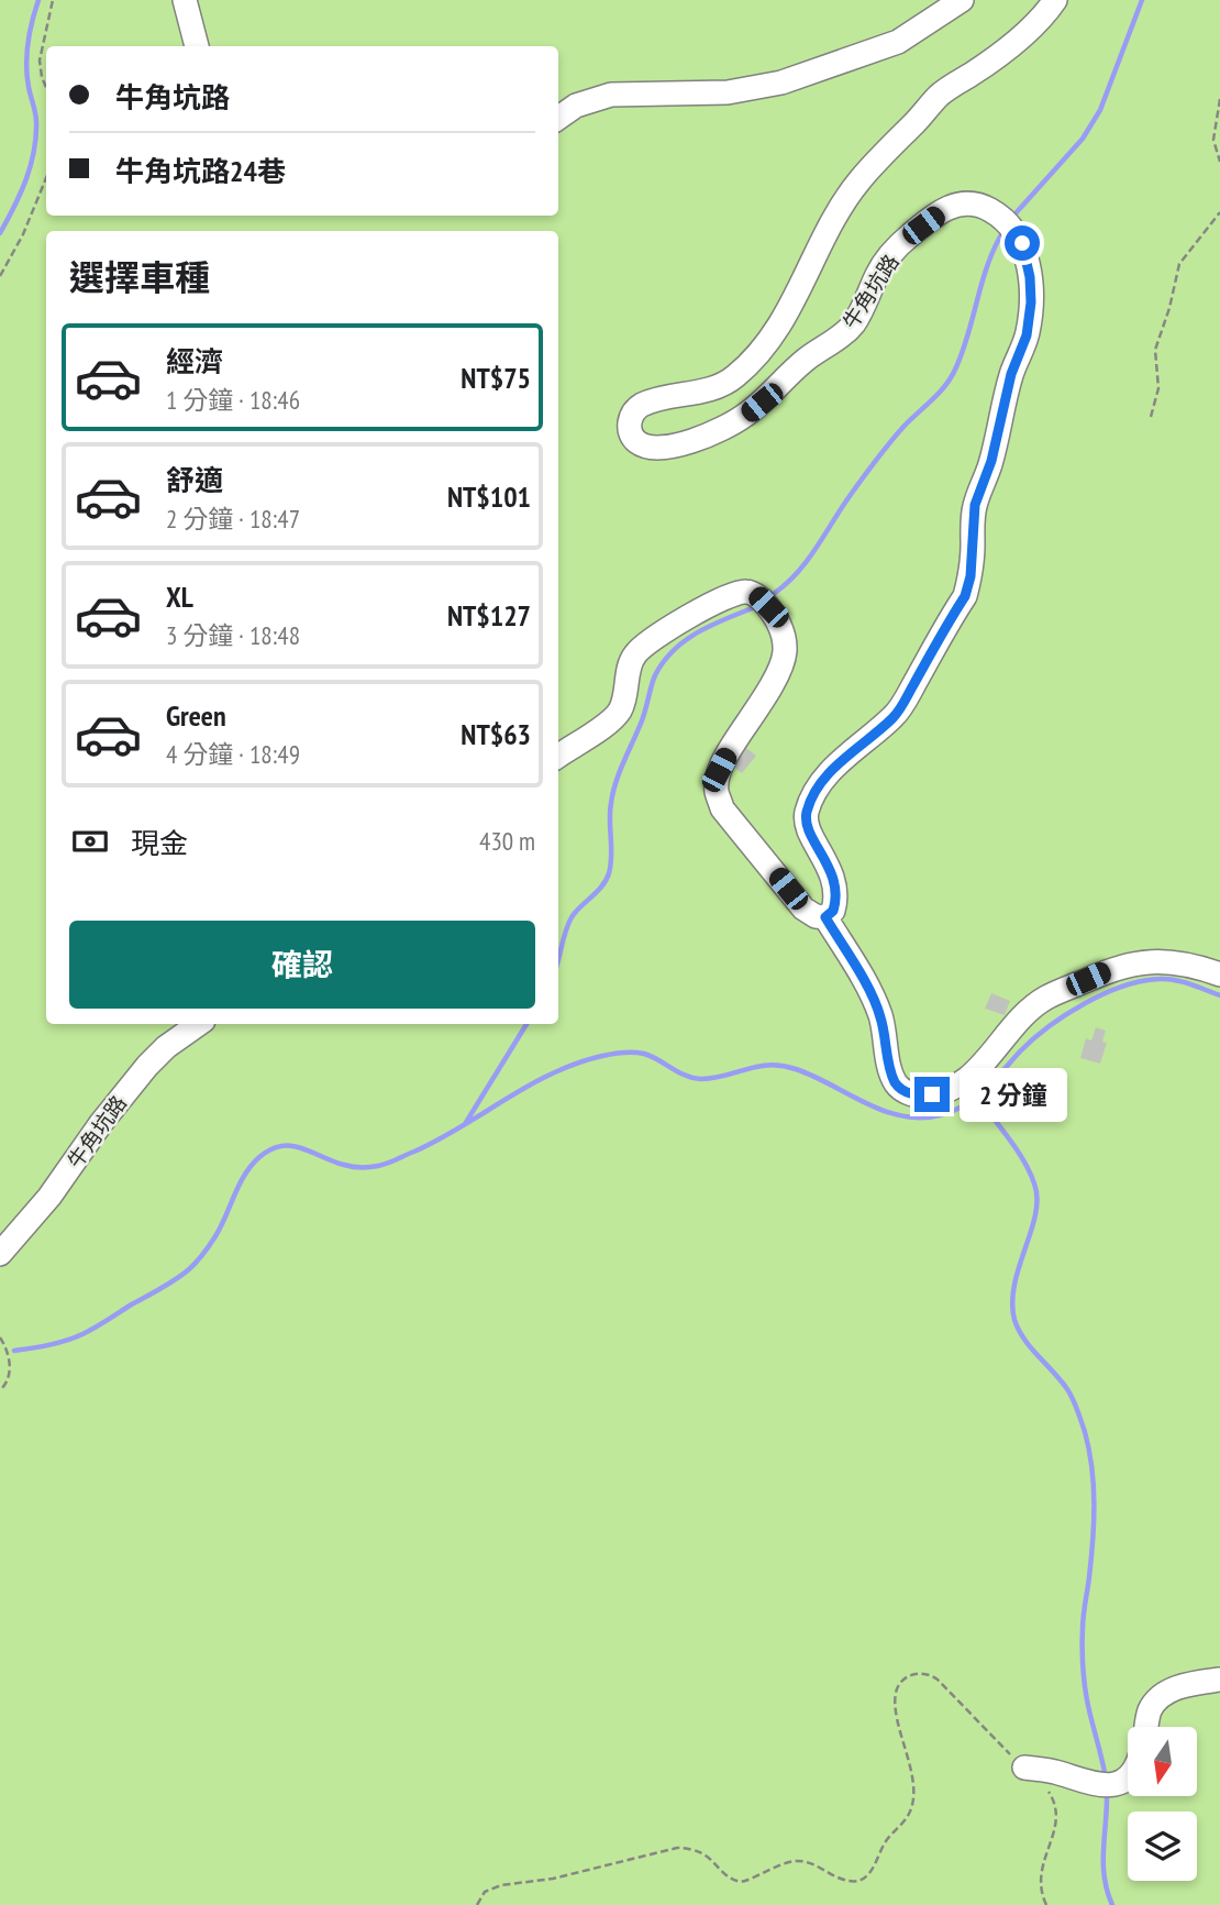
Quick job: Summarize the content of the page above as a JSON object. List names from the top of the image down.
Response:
{
  "streets": {
    "street": ["牛角坑路"]
  },
  "north": "bottom",
  "page": {
    "banner": ["牛角坑路", "牛角坑路24巷"],
    "heading": "選擇車種",
    "list": [
      {
        "name": "經濟",
        "note": "1 分鐘 · 18:46",
        "value": "NT$75"
      },
      {
        "name": "舒適",
        "note": "2 分鐘 · 18:47",
        "value": "NT$101"
      },
      {
        "name": "XL",
        "note": "3 分鐘 · 18:48",
        "value": "NT$127"
      },
      {
        "name": "Green",
        "note": "4 分鐘 · 18:49",
        "value": "NT$63"
      }
    ],
    "pay": ["現金", "430 m"],
    "buttons": "確認",
    "bubble": "2 分鐘"
  }
}
